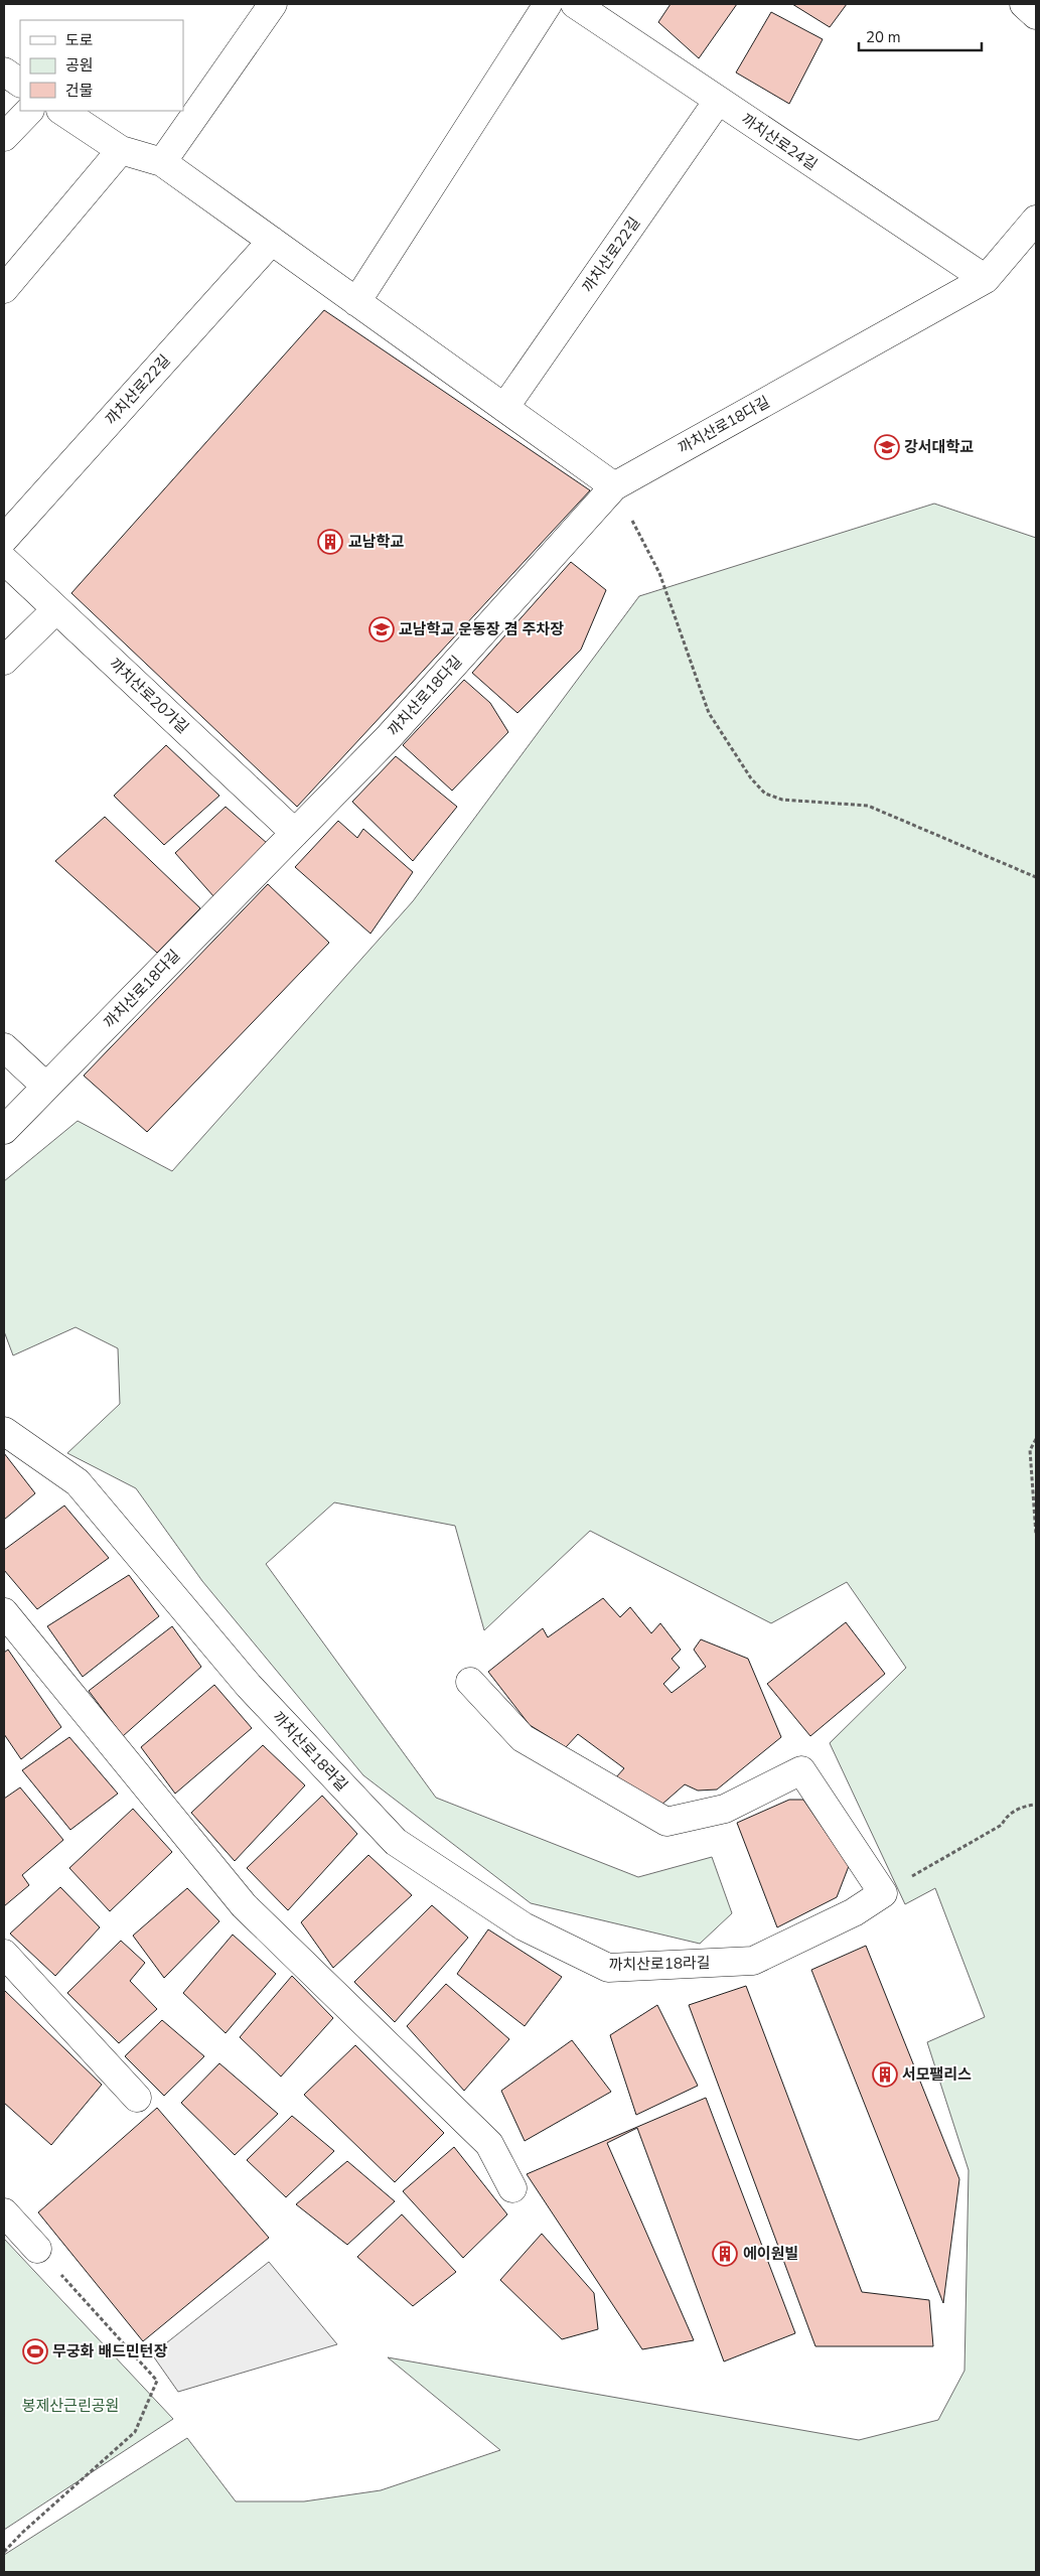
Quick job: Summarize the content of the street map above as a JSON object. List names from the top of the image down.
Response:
{
  "streets": {
    "street": [
      "까치산로24길",
      "까치산로22길",
      "까치산로18다길",
      "까치산로20가길",
      "까치산로18라길"
    ]
  },
  "crossings": [
    ["까치산로24길", "까치산로22길"],
    ["까치산로24길", "까치산로18다길"],
    ["까치산로18다길", "까치산로20가길"]
  ],
  "parks": ["봉제산근린공원"],
  "places": {
    "school or university": ["강서대학교", "교남학교 운동장 겸 주차장"],
    "building": ["교남학교", "서모팰리스", "에이원빌"],
    "sports": ["무궁화 배드민턴장"]
  },
  "legend": ["도로", "공원", "건물"],
  "scale_bar": "20 m"
}
